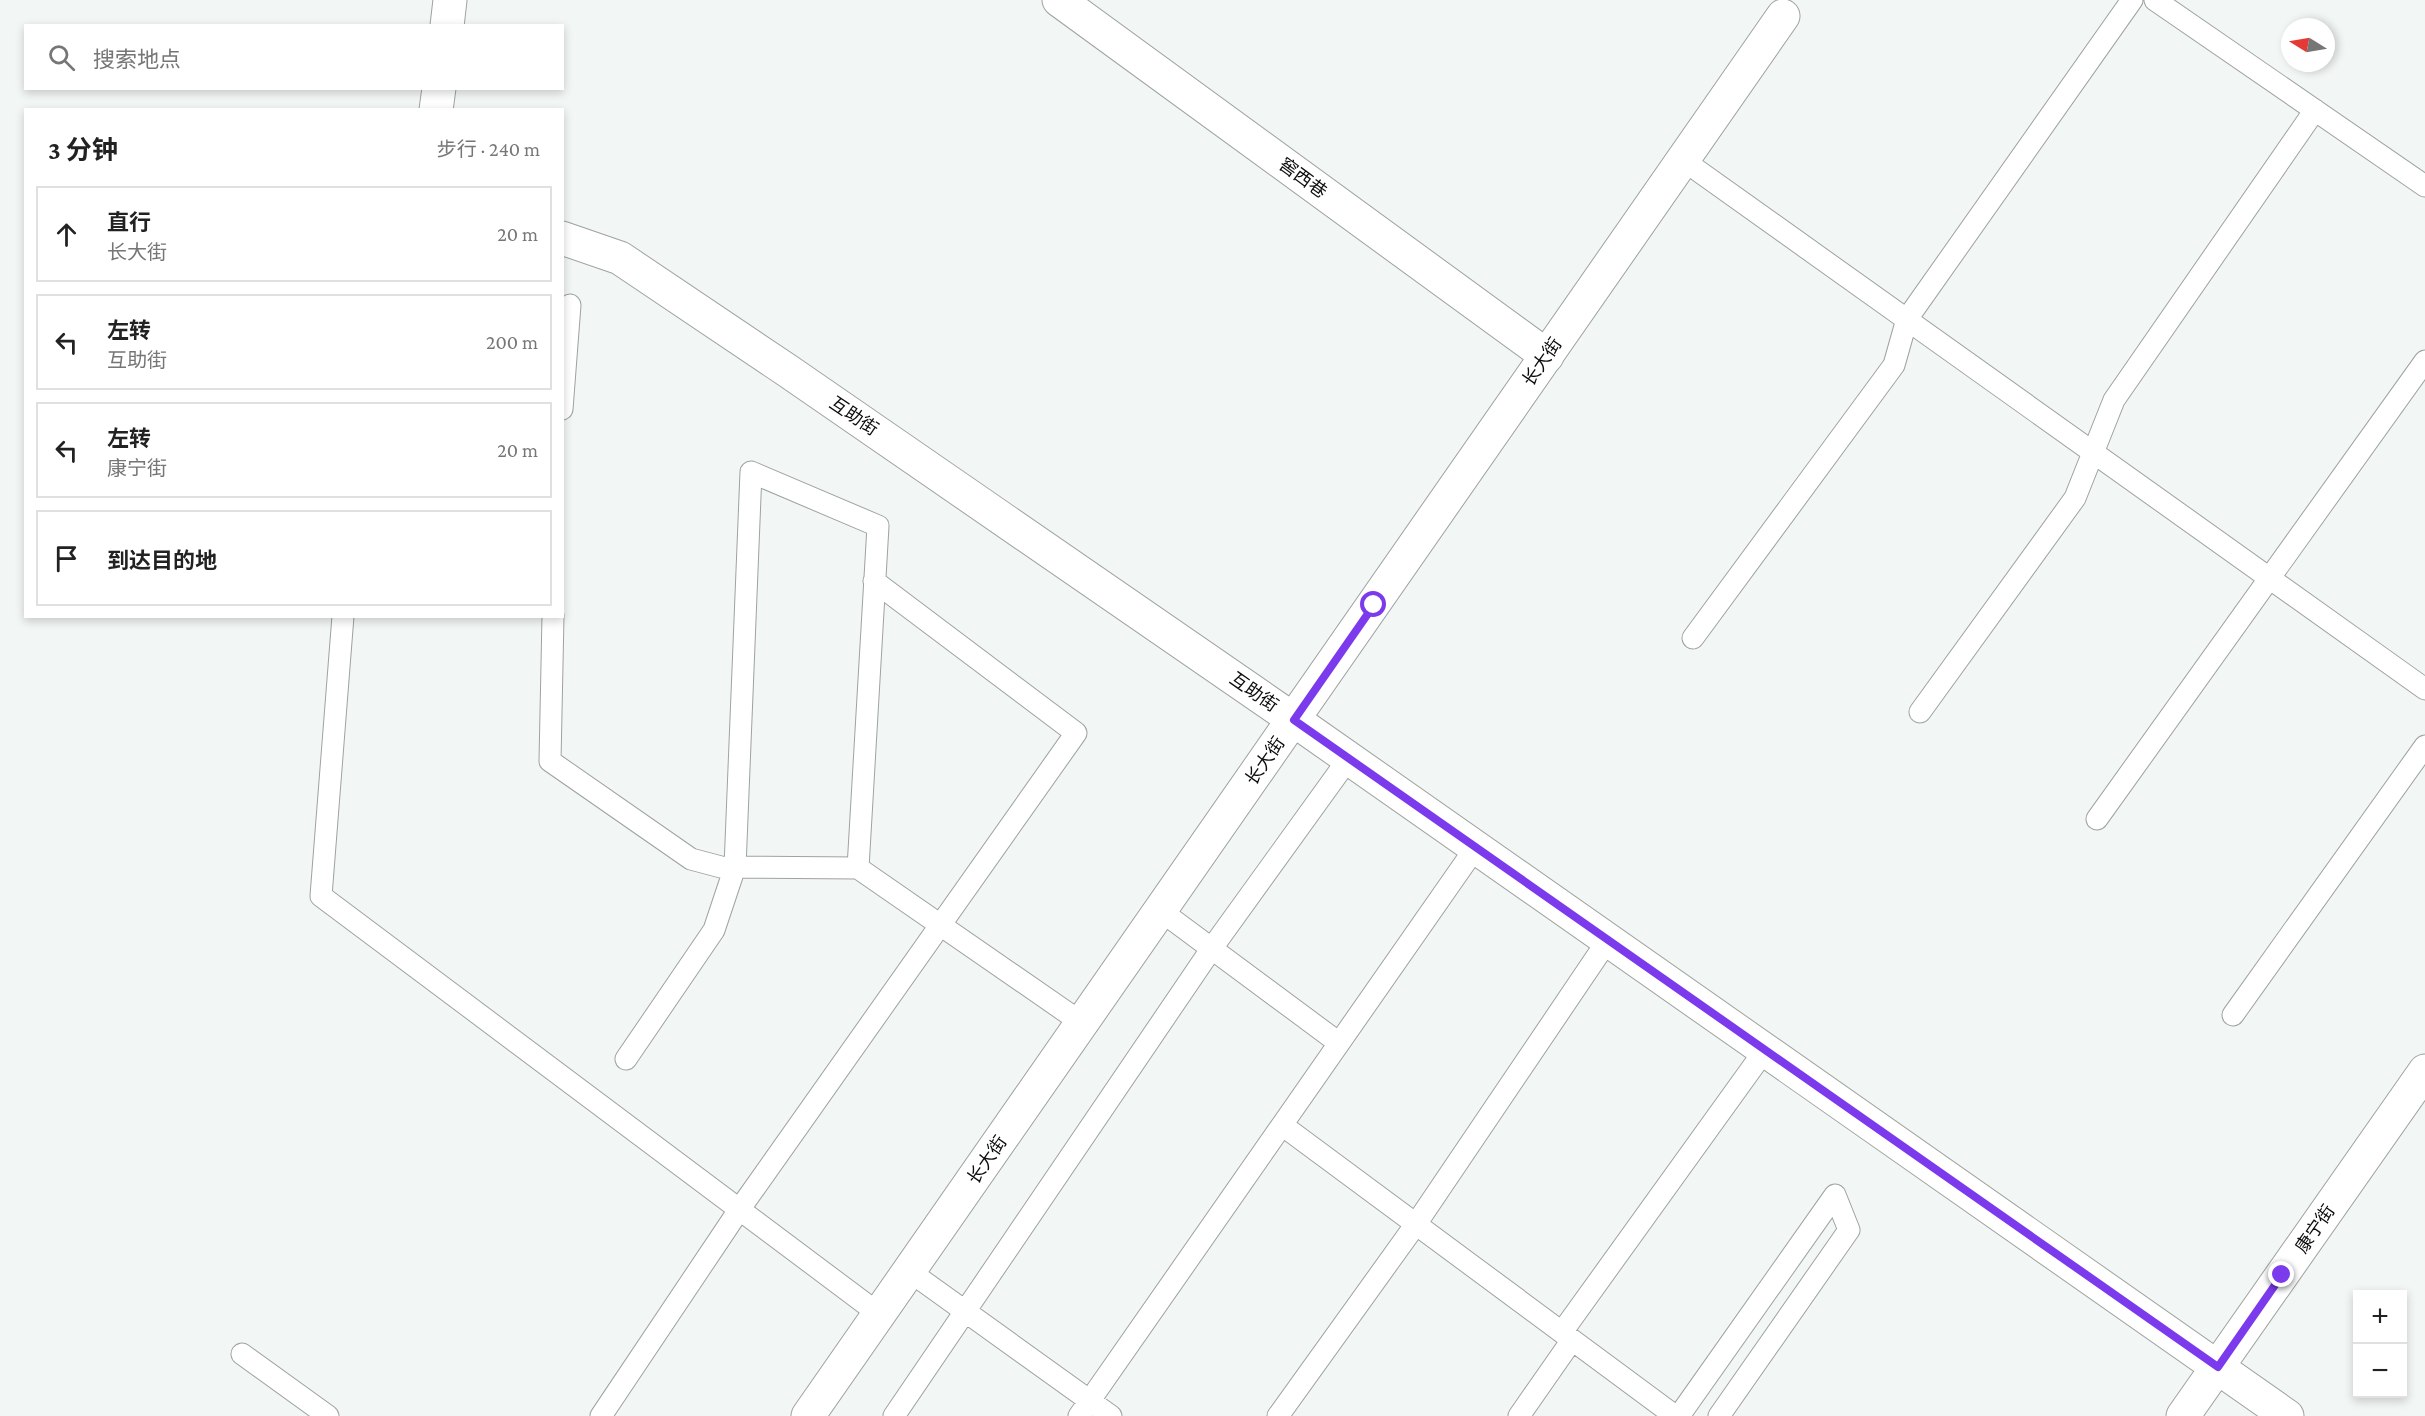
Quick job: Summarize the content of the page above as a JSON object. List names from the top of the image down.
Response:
{
  "streets": {
    "street": [
      "窖西巷",
      "长大街",
      "互助街",
      "康宁街"
    ]
  },
  "crossings": [
    ["窖西巷", "长大街"],
    ["长大街", "互助街"],
    ["互助街", "康宁街"]
  ],
  "north": "left",
  "page": {
    "search": "搜索地点",
    "heading": ["3 分钟", "步行 · 240 m"],
    "list": [
      ["直行", "长大街", "20 m"],
      ["左转", "互助街", "200 m"],
      ["左转", "康宁街", "20 m"],
      "到达目的地"
    ],
    "map_buttons": ["+", "−"]
  }
}
